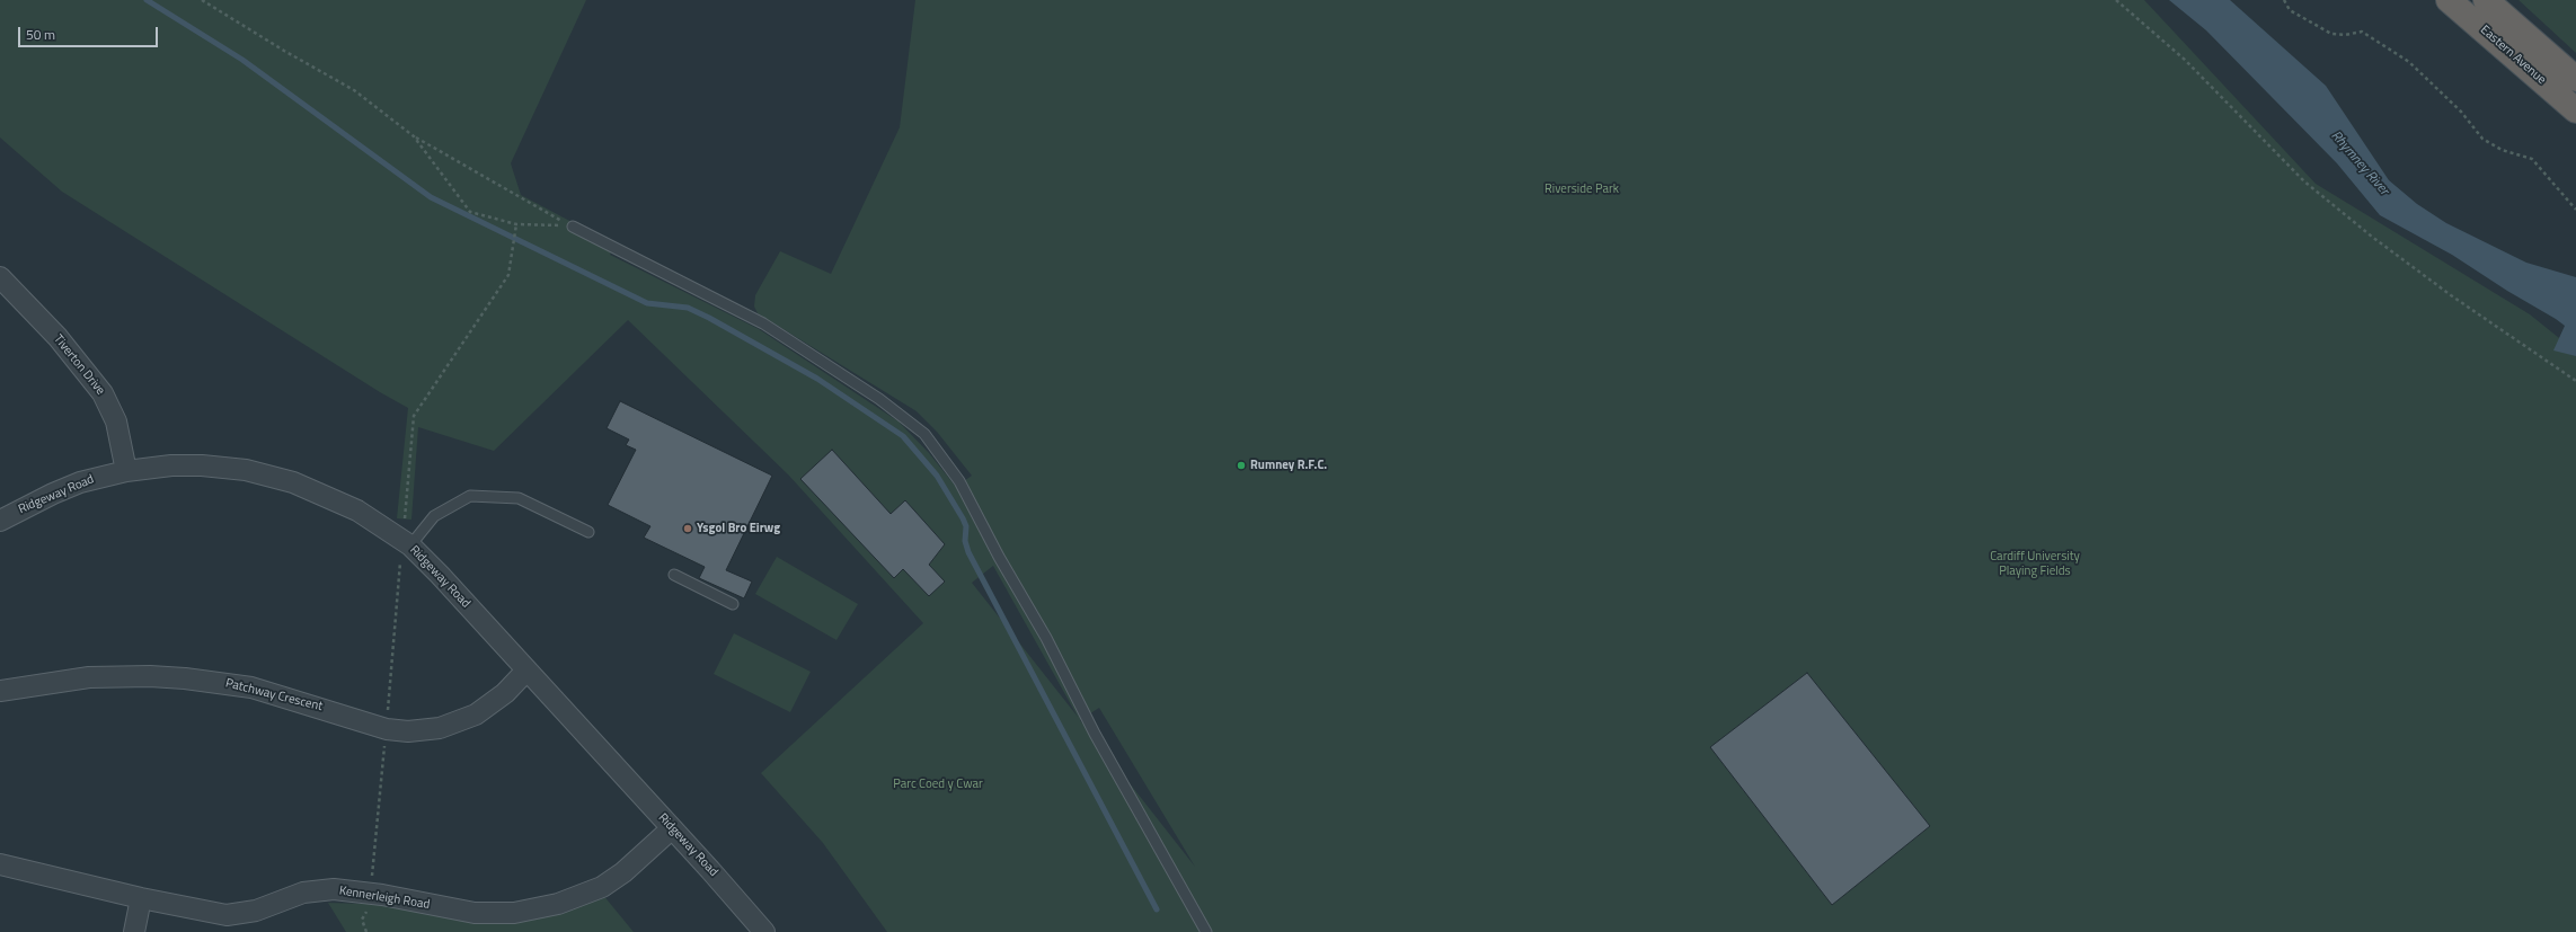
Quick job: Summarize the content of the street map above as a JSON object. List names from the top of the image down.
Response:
{
  "streets": {
    "highway": ["Eastern Avenue"],
    "street": [
      "Tiverton Drive",
      "Ridgeway Road",
      "Patchway Crescent",
      "Kennerleigh Road"
    ]
  },
  "crossings": [
    ["Tiverton Drive", "Ridgeway Road"],
    ["Ridgeway Road", "Patchway Crescent"],
    ["Ridgeway Road", "Kennerleigh Road"]
  ],
  "water": ["Rhymney River"],
  "parks": ["Riverside Park", "Cardiff University Playing Fields", "Parc Coed y Cwar"],
  "places": ["Rumney R.F.C.", "Ysgol Bro Eirwg"],
  "scale_bar": "50 m"
}
